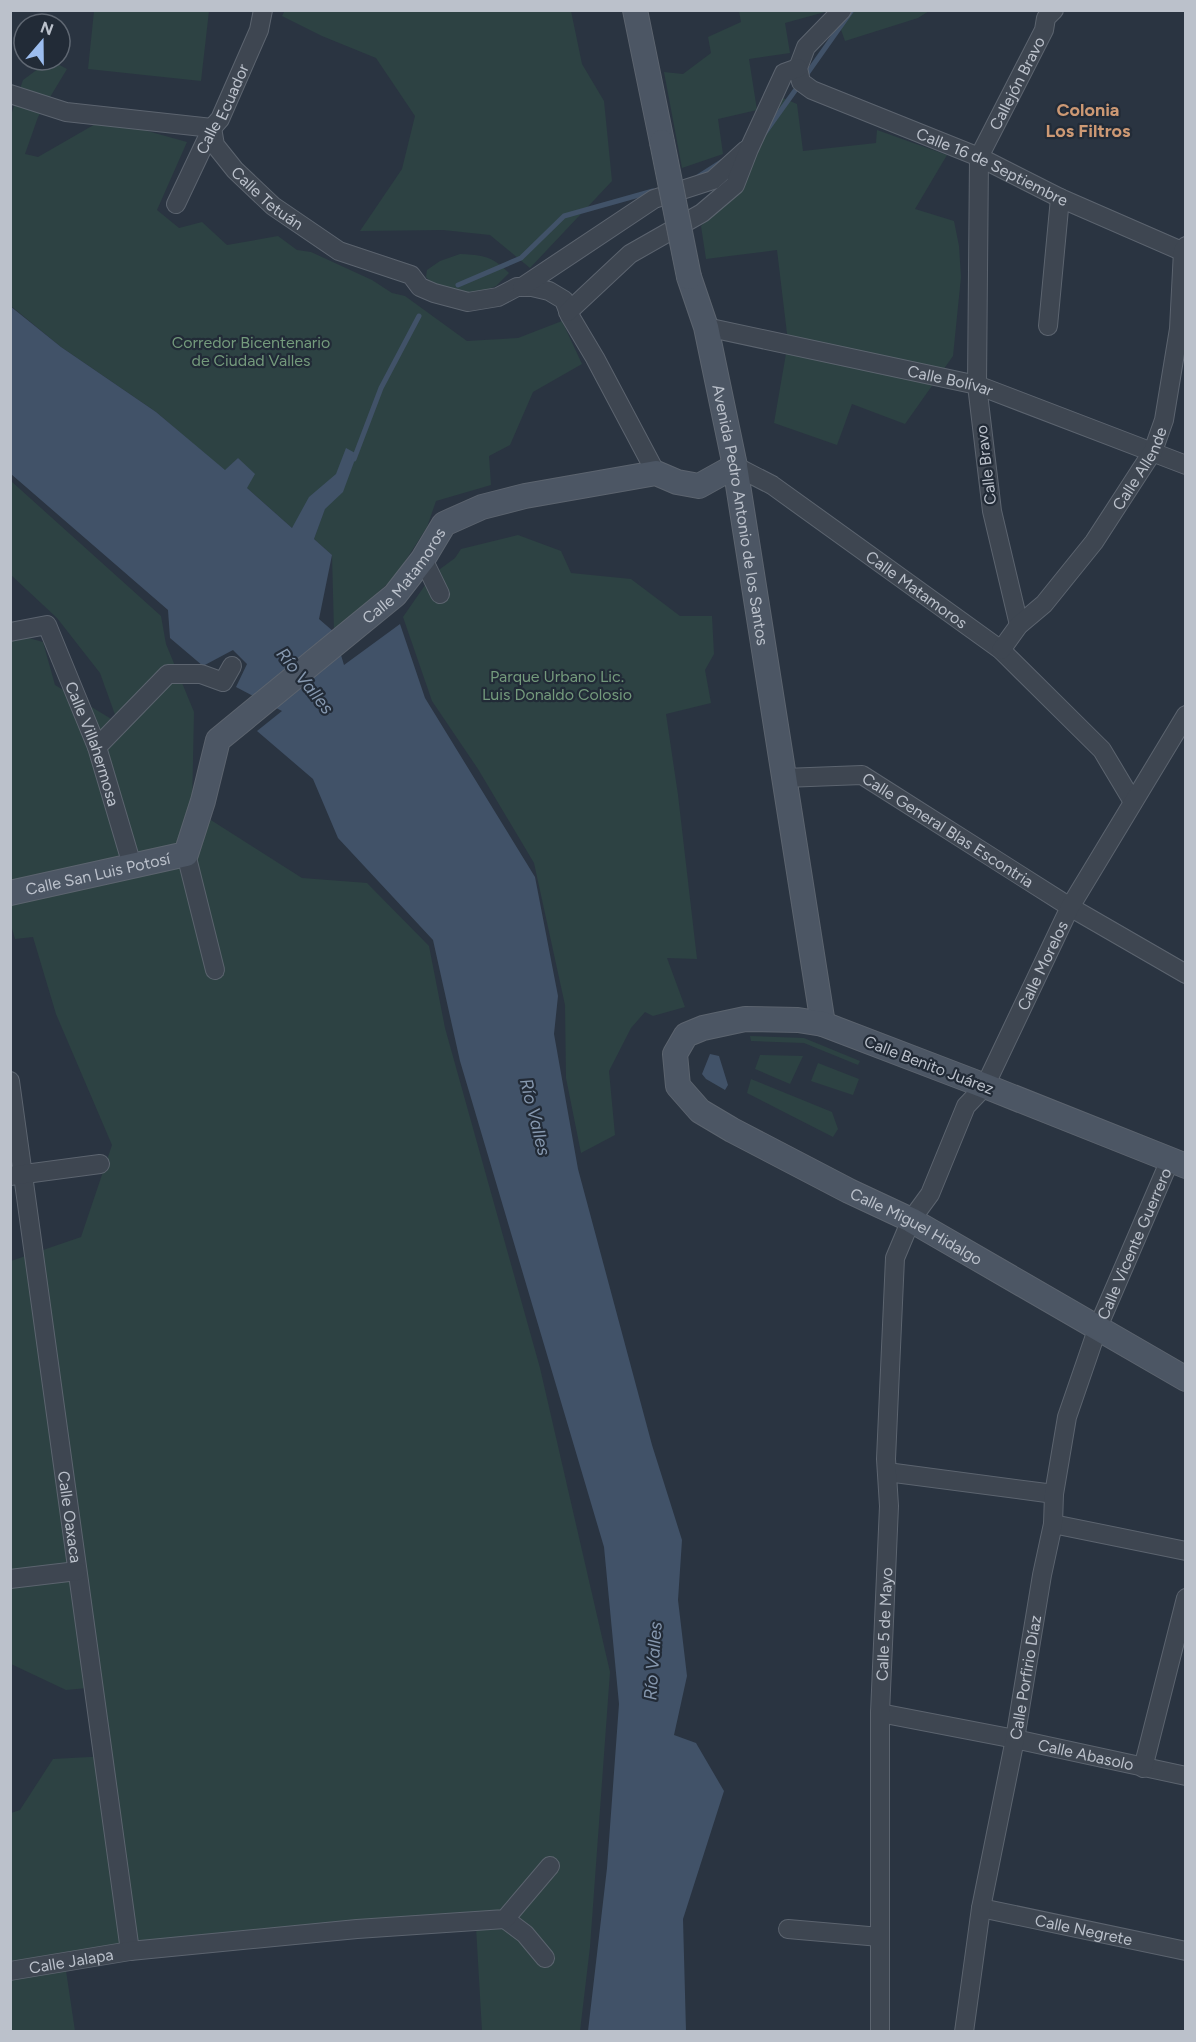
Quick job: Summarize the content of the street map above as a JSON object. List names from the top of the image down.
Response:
{
  "streets": {
    "street": [
      "Callejón Bravo",
      "Calle Ecuador",
      "Calle 16 de Septiembre",
      "Calle Tetuán",
      "Calle Bolívar",
      "Calle Bravo",
      "Calle Allende",
      "Avenida Pedro Antonio de los Santos",
      "Calle Matamoros",
      "Calle Villahermosa",
      "Calle General Blas Escontria",
      "Calle San Luis Potosí",
      "Calle Morelos",
      "Calle Benito Juárez",
      "Calle Miguel Hidalgo",
      "Calle Vicente Guerrero",
      "Calle Oaxaca",
      "Calle 5 de Mayo",
      "Calle Porfirio Díaz",
      "Calle Abasolo",
      "Calle Negrete",
      "Calle Jalapa"
    ]
  },
  "crossings": [
    ["Callejón Bravo", "Calle 16 de Septiembre"],
    ["Callejón Bravo", "Calle Bravo"],
    ["Calle Ecuador", "Calle Tetuán"],
    ["Calle 16 de Septiembre", "Calle Bravo"],
    ["Calle 16 de Septiembre", "Calle Allende"],
    ["Calle Bolívar", "Calle Bravo"],
    ["Calle Bolívar", "Calle Allende"],
    ["Calle Bolívar", "Avenida Pedro Antonio de los Santos"],
    ["Calle Bravo", "Calle Allende"],
    ["Calle Allende", "Calle Matamoros"],
    ["Avenida Pedro Antonio de los Santos", "Calle Matamoros"],
    ["Avenida Pedro Antonio de los Santos", "Calle General Blas Escontria"],
    ["Avenida Pedro Antonio de los Santos", "Calle Benito Juárez"],
    ["Calle Matamoros", "Calle San Luis Potosí"],
    ["Calle Matamoros", "Calle Morelos"],
    ["Calle Villahermosa", "Calle San Luis Potosí"],
    ["Calle General Blas Escontria", "Calle Morelos"],
    ["Calle Morelos", "Calle Benito Juárez"],
    ["Calle Morelos", "Calle Miguel Hidalgo"],
    ["Calle Morelos", "Calle 5 de Mayo"],
    ["Calle Benito Juárez", "Calle Miguel Hidalgo"],
    ["Calle Benito Juárez", "Calle Vicente Guerrero"],
    ["Calle Miguel Hidalgo", "Calle Vicente Guerrero"],
    ["Calle Miguel Hidalgo", "Calle 5 de Mayo"],
    ["Calle Miguel Hidalgo", "Calle Porfirio Díaz"],
    ["Calle Vicente Guerrero", "Calle Porfirio Díaz"],
    ["Calle Oaxaca", "Calle Jalapa"],
    ["Calle 5 de Mayo", "Calle Abasolo"],
    ["Calle Porfirio Díaz", "Calle Abasolo"],
    ["Calle Porfirio Díaz", "Calle Negrete"]
  ],
  "districts": ["Colonia Los Filtros"],
  "water": ["Río Valles"],
  "parks": ["Corredor Bicentenario de Ciudad Valles", "Parque Urbano Lic. Luis Donaldo Colosio"],
  "north": "top"
}
